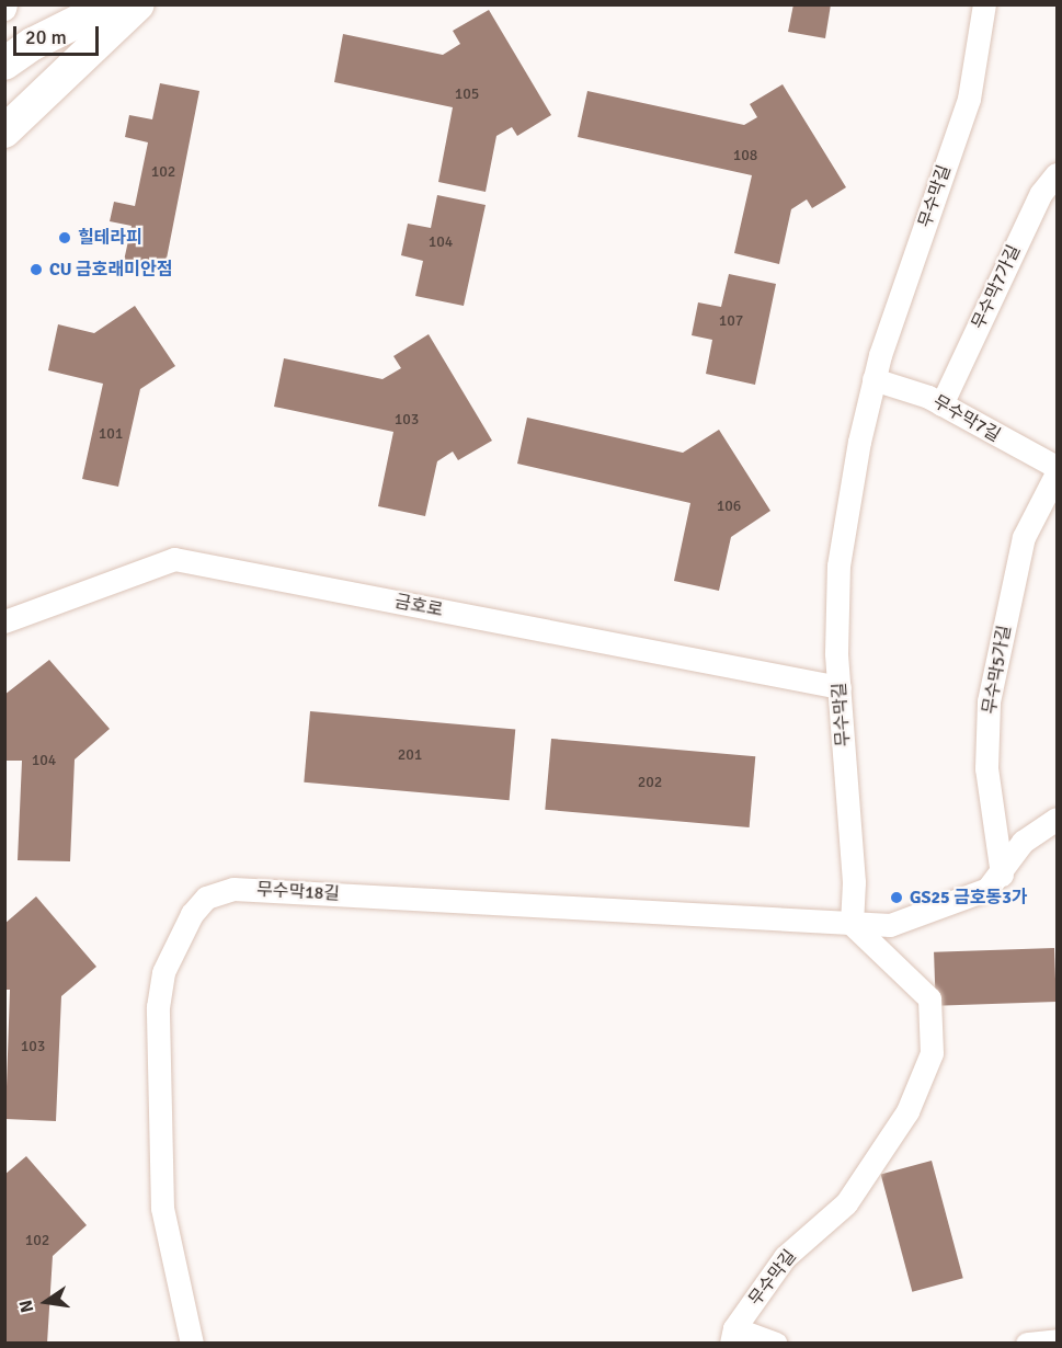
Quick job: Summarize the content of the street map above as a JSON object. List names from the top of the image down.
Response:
{
  "streets": {
    "street": [
      "무수막길",
      "무수막7가길",
      "무수막7길",
      "금호로",
      "무수막5가길",
      "무수막18길"
    ]
  },
  "crossings": [
    ["무수막길", "무수막7길"],
    ["무수막길", "금호로"],
    ["무수막길", "무수막18길"],
    ["무수막7가길", "무수막7길"]
  ],
  "places": ["힐테라피", "CU 금호래미안점", "GS25 금호동3가"],
  "house_numbers": [
    "105",
    "108",
    "102",
    "104",
    "107",
    "103",
    "101",
    "106",
    "201",
    "104",
    "202",
    "103",
    "102"
  ],
  "scale_bar": "20 m",
  "north": "left"
}
